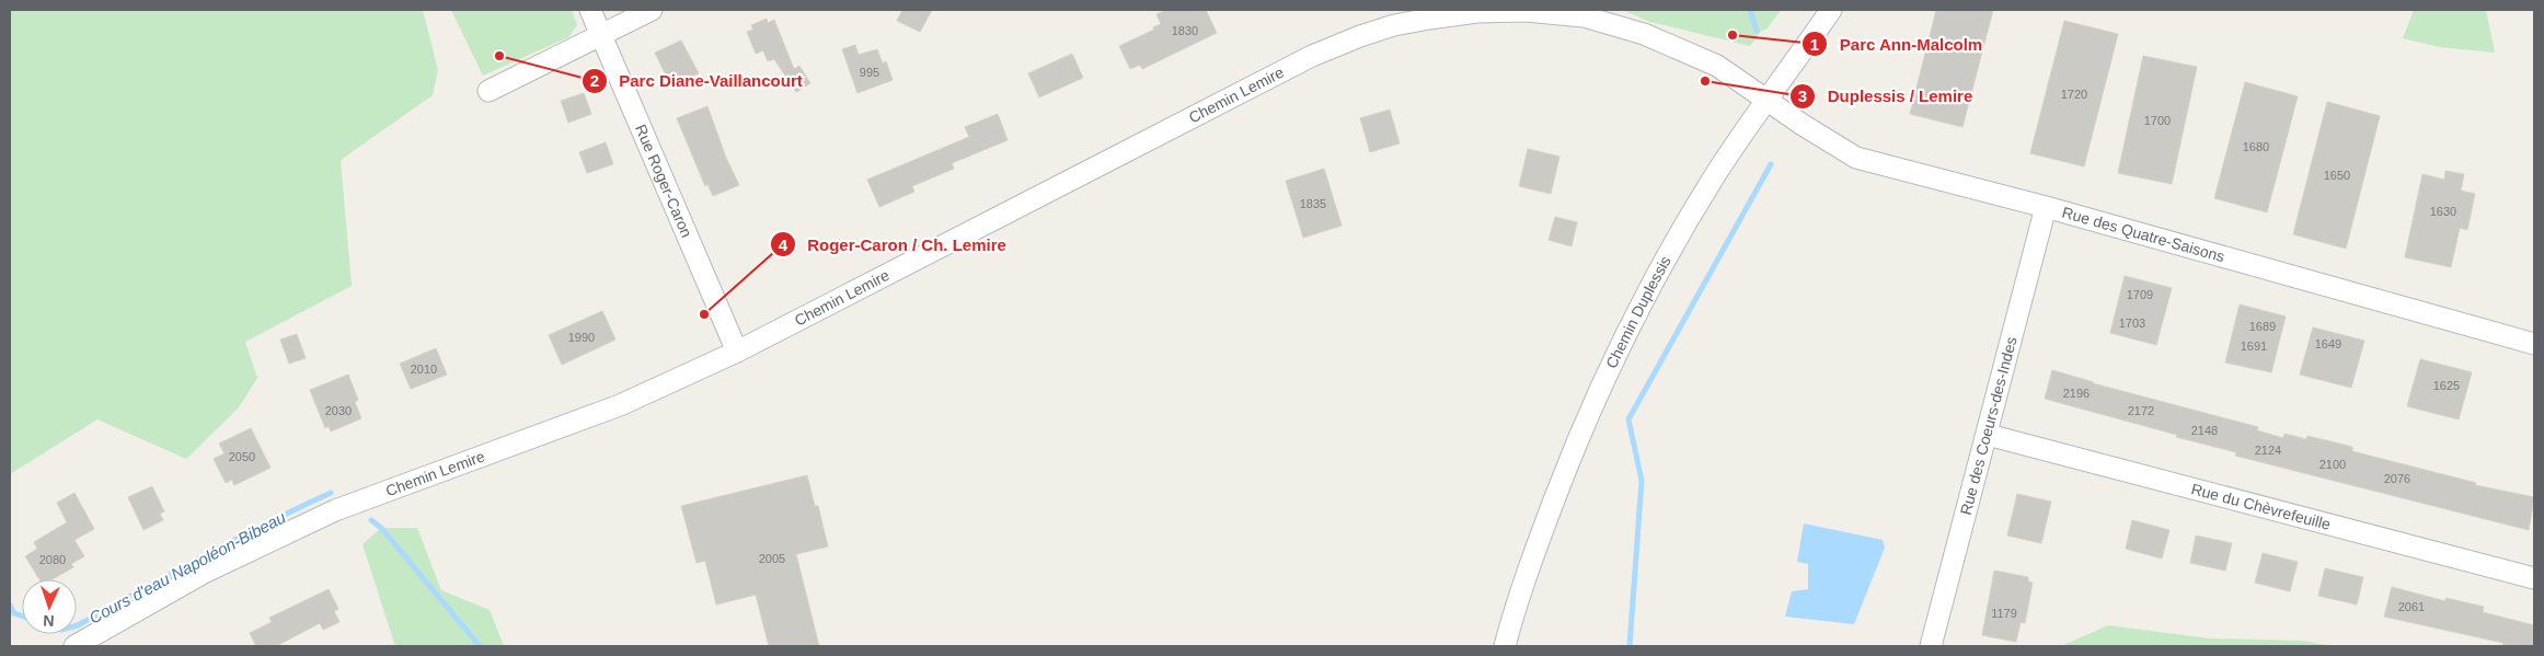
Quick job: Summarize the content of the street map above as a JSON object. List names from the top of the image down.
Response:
{
  "streets": {
    "street": [
      "Chemin Lemire",
      "Rue Roger-Caron",
      "Rue des Quatre-Saisons",
      "Chemin Duplessis",
      "Rue des Coeurs-des-Indes",
      "Rue du Chèvrefeuille"
    ]
  },
  "crossings": [
    ["Chemin Lemire", "Rue Roger-Caron"],
    ["Chemin Lemire", "Rue des Quatre-Saisons"],
    ["Chemin Lemire", "Chemin Duplessis"],
    ["Rue des Quatre-Saisons", "Chemin Duplessis"],
    ["Rue des Quatre-Saisons", "Rue des Coeurs-des-Indes"],
    ["Rue des Coeurs-des-Indes", "Rue du Chèvrefeuille"]
  ],
  "water": ["Cours d'eau Napoléon-Bibeau"],
  "places": [
    "Parc Ann-Malcolm",
    "Parc Diane-Vaillancourt",
    "Duplessis / Lemire",
    "Roger-Caron / Ch. Lemire"
  ],
  "house_numbers": [
    "1830",
    "995",
    "1720",
    "1700",
    "1680",
    "1650",
    "1835",
    "1630",
    "1709",
    "1703",
    "1689",
    "1990",
    "1649",
    "1691",
    "2010",
    "1625",
    "2196",
    "2030",
    "2172",
    "2148",
    "2124",
    "2050",
    "2100",
    "2076",
    "2005",
    "2080",
    "2061",
    "1179"
  ],
  "north": "bottom"
}
